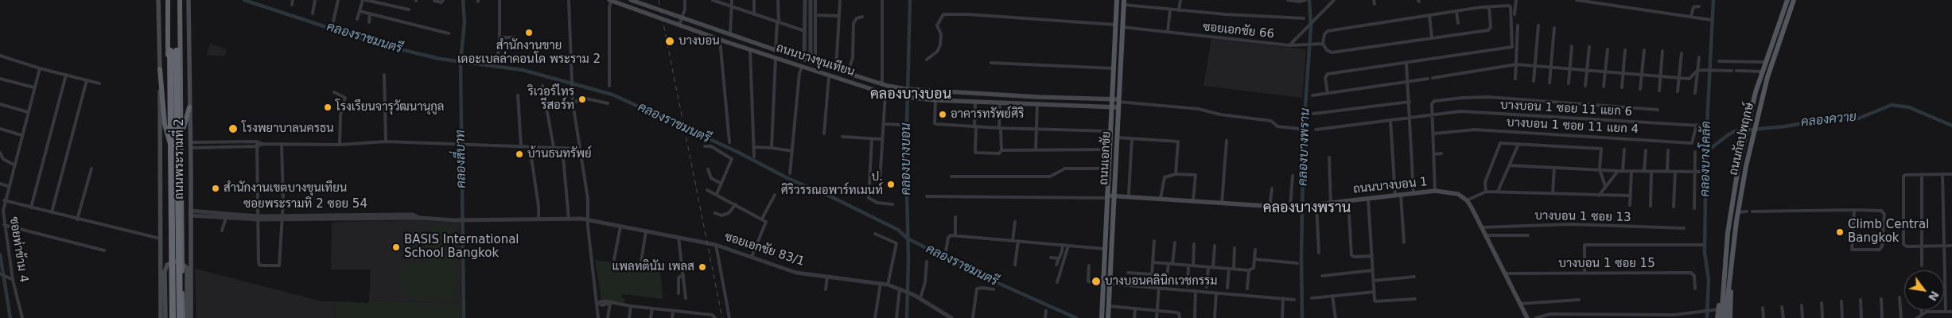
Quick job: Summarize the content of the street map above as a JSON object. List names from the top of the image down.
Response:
{
  "streets": {
    "highway": ["ถนนพระรามที่ 2"],
    "main road": [
      "ถนนบางขุนเทียน",
      "ถนนกัลปพฤกษ์",
      "ถนนเอกชัย",
      "ถนนบางบอน 1"
    ],
    "street": [
      "ซอยเอกชัย 66",
      "บางบอน 1 ซอย 11 แยก 6",
      "บางบอน 1 ซอย 11 แยก 4",
      "ซอยพระรามที่ 2 ซอย 54",
      "บางบอน 1 ซอย 13",
      "ซอยท่าข้าม 4",
      "ซอยเอกชัย 83/1",
      "บางบอน 1 ซอย 15"
    ]
  },
  "crossings": [
    ["ซอยเอกชัย 66", "ถนนเอกชัย"],
    ["ถนนบางขุนเทียน", "ถนนเอกชัย"],
    ["บางบอน 1 ซอย 11 แยก 6", "บางบอน 1 ซอย 11 แยก 4"],
    ["ถนนเอกชัย", "ถนนบางบอน 1"],
    ["ถนนพระรามที่ 2", "ซอยพระรามที่ 2 ซอย 54"],
    ["ซอยพระรามที่ 2 ซอย 54", "ซอยเอกชัย 83/1"]
  ],
  "districts": ["คลองบางบอน", "คลองบางพราน"],
  "water": [
    "คลองราชมนตรี",
    "คลองควาย",
    "คลองบางพราน",
    "คลองสี่บาท",
    "คลองบางบอน",
    "คลองบางโคลัด"
  ],
  "places": [
    "สำนักงานขาย เดอะเบลล่าคอนโด พระราม 2",
    "บางบอน",
    "ริเวอร์ไทร รีสอร์ท",
    "โรงเรียนจารุวัฒนานุกูล",
    "อาคารทรัพย์ศิริ",
    "โรงพยาบาลนครธน",
    "บ้านธนทรัพย์",
    "ป. ศิริวรรณอพาร์ทเมนท์",
    "สำนักงานเขตบางขุนเทียน",
    "Climb Central Bangkok",
    "BASIS International School Bangkok",
    "แพลทตินัม เพลส",
    "บางบอนคลินิกเวชกรรม"
  ],
  "north": "bottom right"
}
